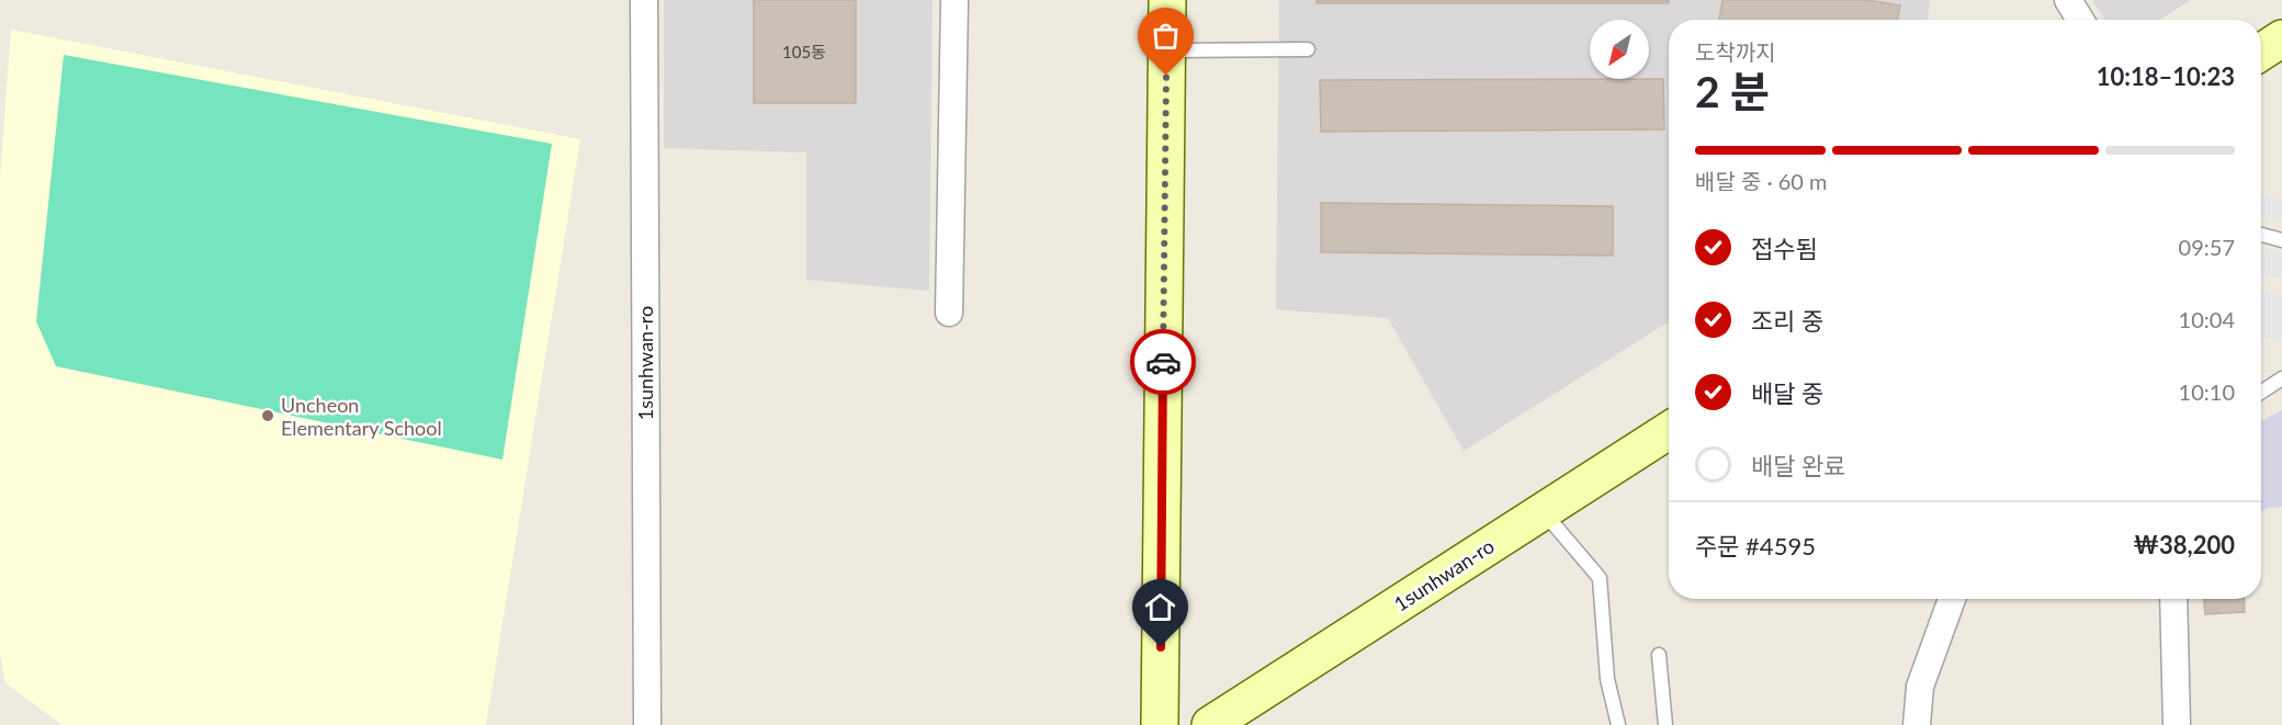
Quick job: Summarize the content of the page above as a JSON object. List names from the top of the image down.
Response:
{
  "streets": {
    "street": ["1sunhwan-ro"]
  },
  "places": ["Uncheon Elementary School"],
  "house_numbers": ["105동"],
  "north": "bottom left",
  "page": {
    "heading": ["2 분", "도착까지", "10:18–10:23"],
    "panel": ["주문 #4595", "₩38,200"],
    "bar": "배달 중 · 60 m",
    "list": [
      ["접수됨", "09:57"],
      ["조리 중", "10:04"],
      ["배달 중", "10:10"],
      "배달 완료"
    ]
  }
}
